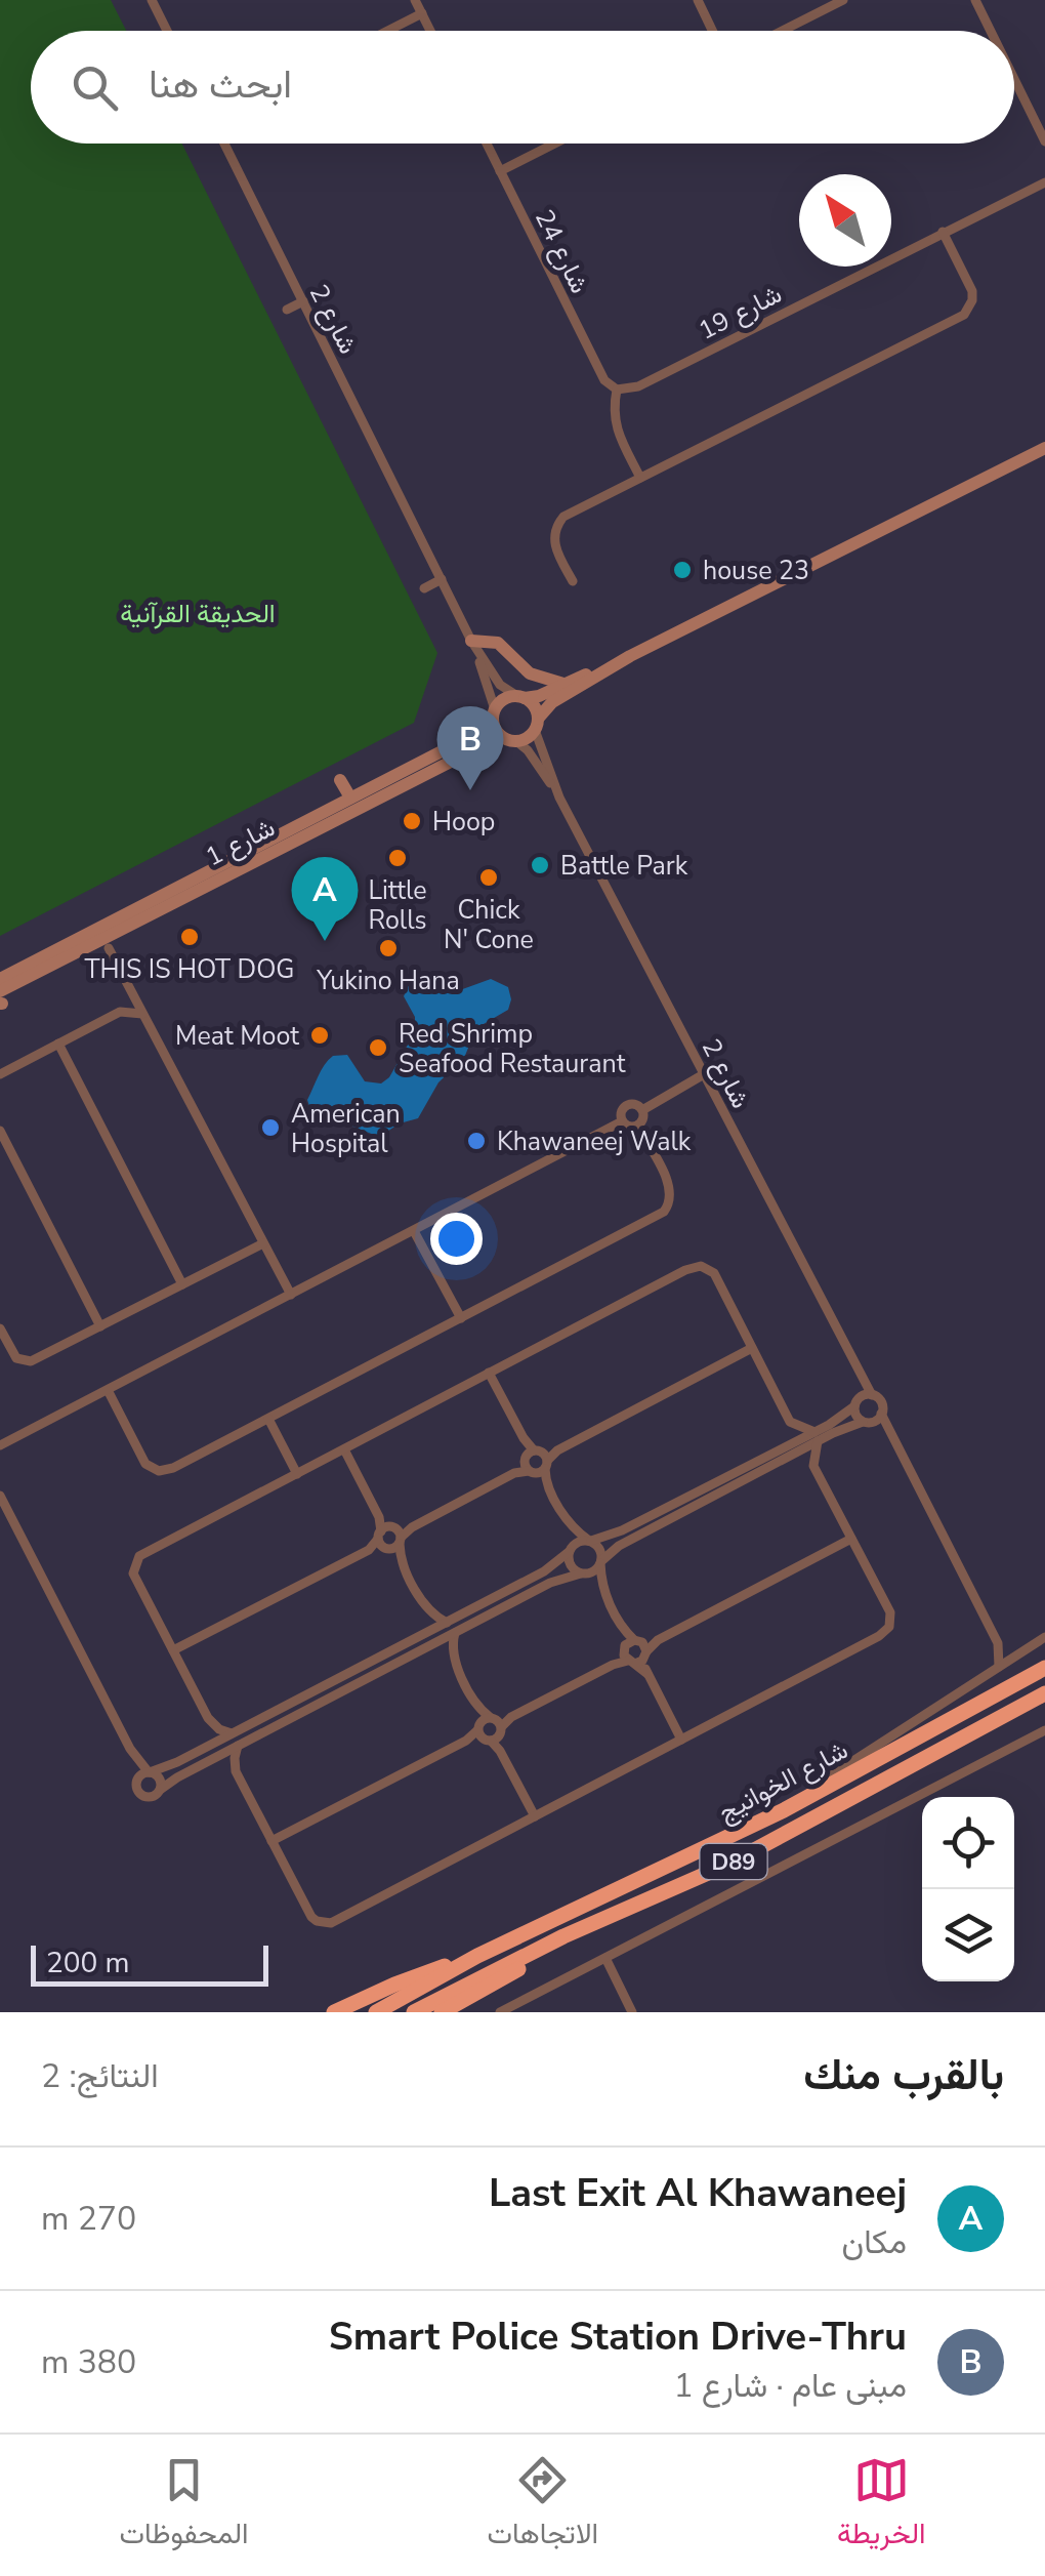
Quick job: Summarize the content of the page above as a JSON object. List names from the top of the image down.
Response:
{
  "streets": {
    "highway": ["شارع الخوانيج", "D89"],
    "street": [
      "شارع 24",
      "شارع 19",
      "شارع 2",
      "شارع 1"
    ]
  },
  "crossings": [
    ["شارع 24", "شارع 19"],
    ["شارع 2", "شارع 1"]
  ],
  "parks": ["الحديقة القرآنية"],
  "places": [
    "house 23",
    "Hoop",
    "Little Rolls",
    "Battle Park",
    "Chick N' Cone",
    "THIS IS HOT DOG",
    "Yukino Hana",
    "Meat Moot",
    "Red Shrimp Seafood Restaurant",
    "American Hospital",
    "Khawaneej Walk"
  ],
  "scale_bar": "200 m",
  "north": "top left",
  "page": {
    "search": "ابحث هنا",
    "pins": ["B", "A"],
    "scale": "200 m",
    "heading": ["بالقرب منك", "النتائج: 2"],
    "list": [
      {
        "mark": "A",
        "name": "Last Exit Al Khawaneej",
        "note": "مكان",
        "value": "270 m"
      },
      {
        "mark": "B",
        "name": "Smart Police Station Drive-Thru",
        "note": "مبنى عام · شارع 1",
        "value": "380 m"
      }
    ],
    "nav": ["الخريطة", "الاتجاهات", "المحفوظات"]
  }
}
